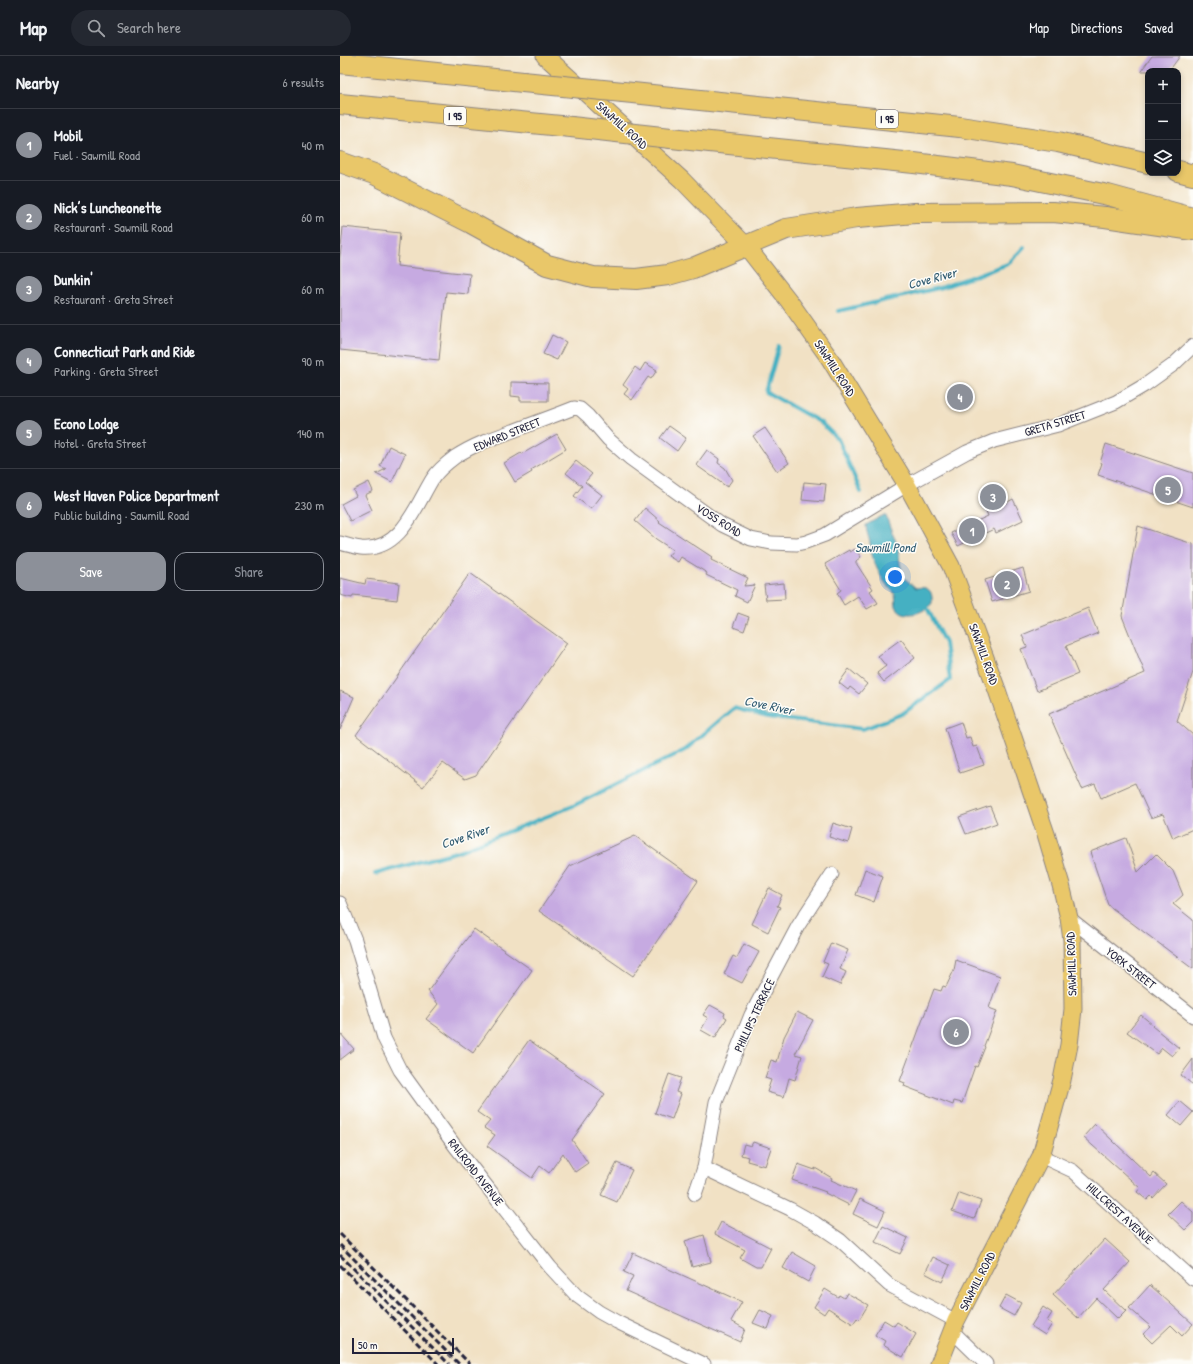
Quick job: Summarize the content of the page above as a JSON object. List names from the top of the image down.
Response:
{
  "streets": {
    "highway": ["I 95"],
    "main road": ["SAWMILL ROAD"],
    "street": [
      "GRETA STREET",
      "EDWARD STREET",
      "VOSS ROAD",
      "YORK STREET",
      "PHILLIPS TERRACE",
      "RAILROAD AVENUE",
      "HILLCREST AVENUE"
    ]
  },
  "crossings": [
    ["SAWMILL ROAD", "GRETA STREET"],
    ["SAWMILL ROAD", "VOSS ROAD"],
    ["SAWMILL ROAD", "YORK STREET"],
    ["SAWMILL ROAD", "HILLCREST AVENUE"],
    ["GRETA STREET", "VOSS ROAD"],
    ["EDWARD STREET", "VOSS ROAD"]
  ],
  "water": ["Cove River", "Sawmill Pond"],
  "scale_bar": "50 m",
  "page": {
    "header": "Map",
    "search": "Search here",
    "nav": ["Map", "Directions", "Saved"],
    "heading": ["Nearby", "6 results"],
    "map_buttons": ["+", "−"],
    "list": [
      {
        "mark": "1",
        "name": "Mobil",
        "note": "Fuel · Sawmill Road",
        "value": "40 m"
      },
      {
        "mark": "2",
        "name": "Nick’s Luncheonette",
        "note": "Restaurant · Sawmill Road",
        "value": "60 m"
      },
      {
        "mark": "3",
        "name": "Dunkin'",
        "note": "Restaurant · Greta Street",
        "value": "60 m"
      },
      {
        "mark": "4",
        "name": "Connecticut Park and Ride",
        "note": "Parking · Greta Street",
        "value": "90 m"
      },
      {
        "mark": "5",
        "name": "Econo Lodge",
        "note": "Hotel · Greta Street",
        "value": "140 m"
      },
      {
        "mark": "6",
        "name": "West Haven Police Department",
        "note": "Public building · Sawmill Road",
        "value": "230 m"
      }
    ],
    "pins": [
      "4",
      "5",
      "3",
      "1",
      "2",
      "6"
    ],
    "buttons": ["Save", "Share"],
    "scale": "50 m"
  }
}
